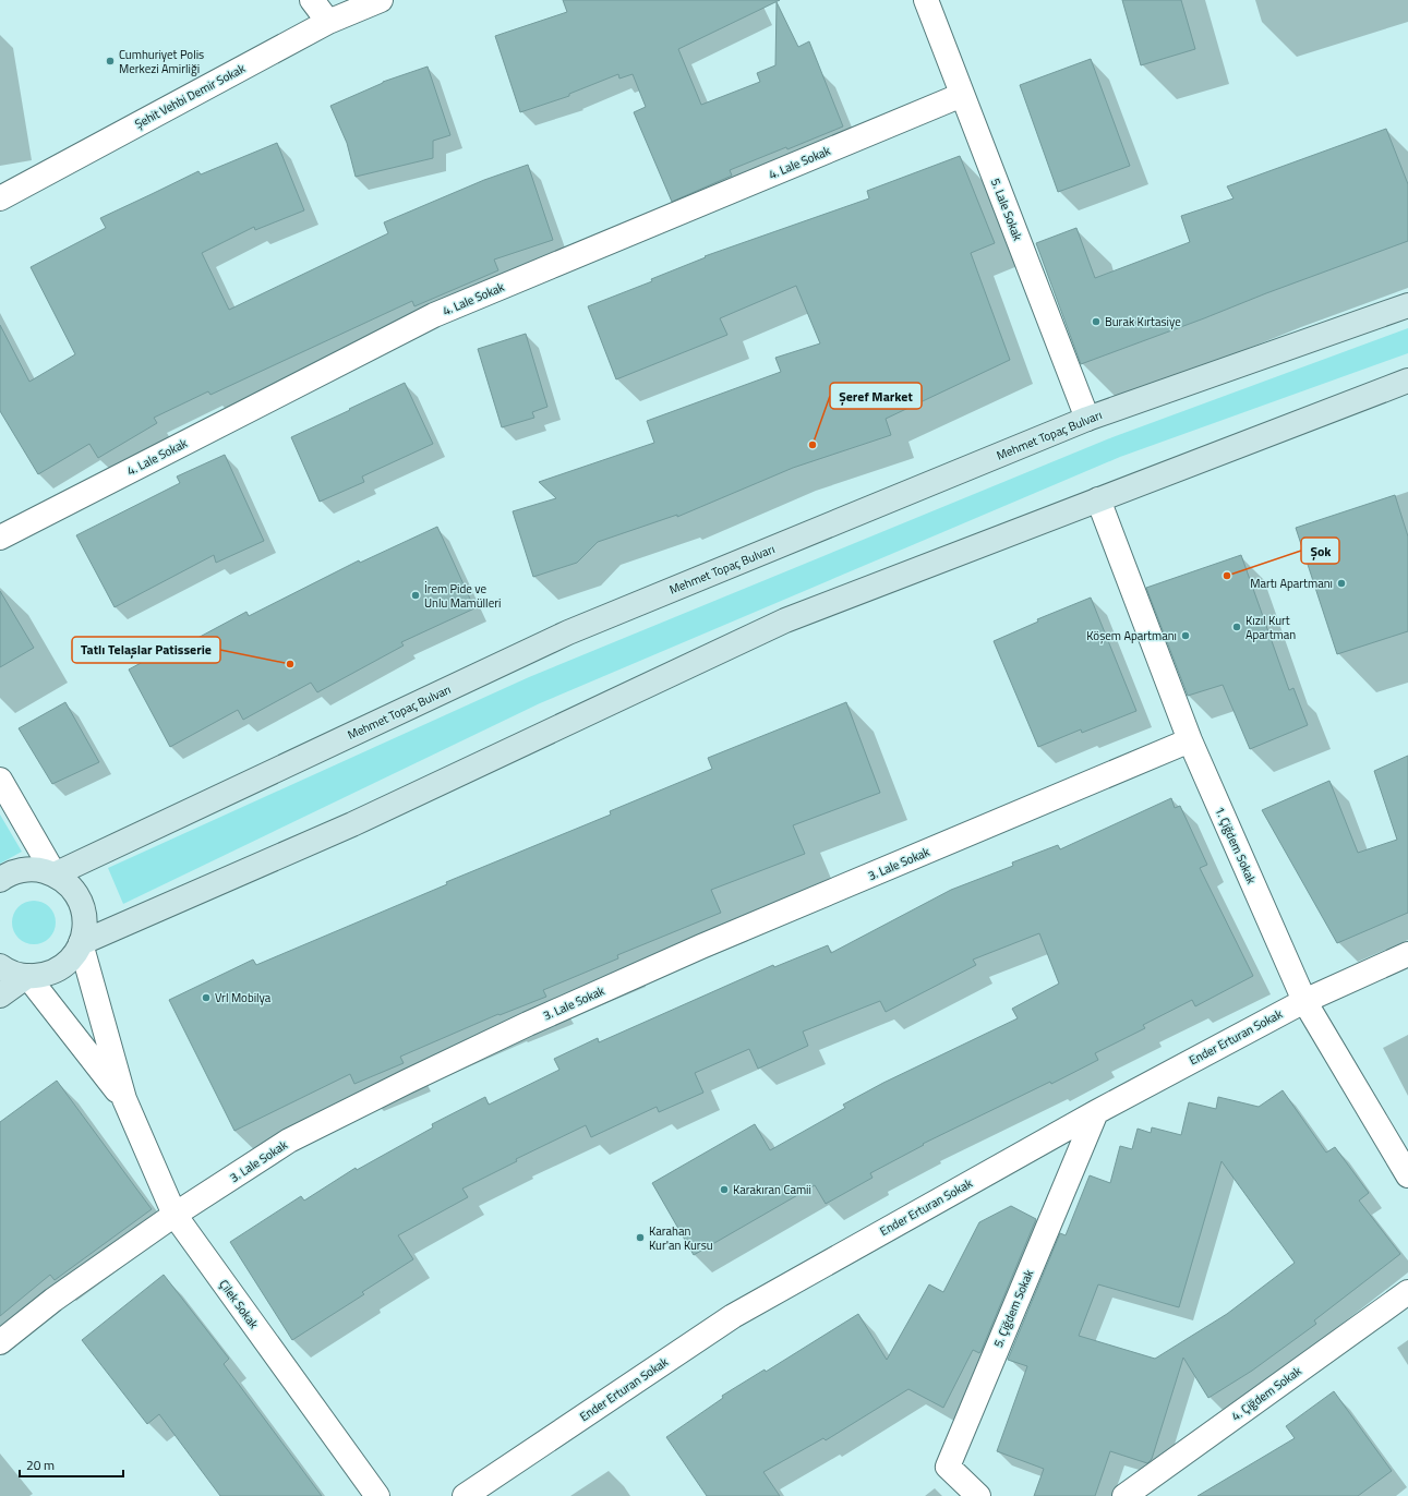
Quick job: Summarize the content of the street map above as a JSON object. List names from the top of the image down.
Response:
{
  "streets": {
    "main road": ["Mehmet Topaç Bulvarı"],
    "street": [
      "Şehit Vehbi Demir Sokak",
      "4. Lale Sokak",
      "5. Lale Sokak",
      "1. Çiğdem Sokak",
      "3. Lale Sokak",
      "Ender Erturan Sokak",
      "Çilek Sokak",
      "5. Çiğdem Sokak",
      "4. Çiğdem Sokak"
    ]
  },
  "crossings": [
    ["4. Lale Sokak", "5. Lale Sokak"],
    ["5. Lale Sokak", "Mehmet Topaç Bulvarı"],
    ["1. Çiğdem Sokak", "3. Lale Sokak"],
    ["1. Çiğdem Sokak", "Ender Erturan Sokak"],
    ["3. Lale Sokak", "Çilek Sokak"],
    ["Ender Erturan Sokak", "5. Çiğdem Sokak"]
  ],
  "places": [
    "Cumhuriyet Polis Merkezi Amirliği",
    "Burak Kırtasiye",
    "Şeref Market",
    "Şok",
    "Martı Apartmanı",
    "İrem Pide ve Unlu Mamülleri",
    "Kızıl Kurt Apartman",
    "Köşem Apartmanı",
    "Tatlı Telaşlar Patisserie",
    "Vrl Mobilya",
    "Karakıran Camii",
    "Karahan Kur'an Kursu"
  ],
  "scale_bar": "20 m"
}
